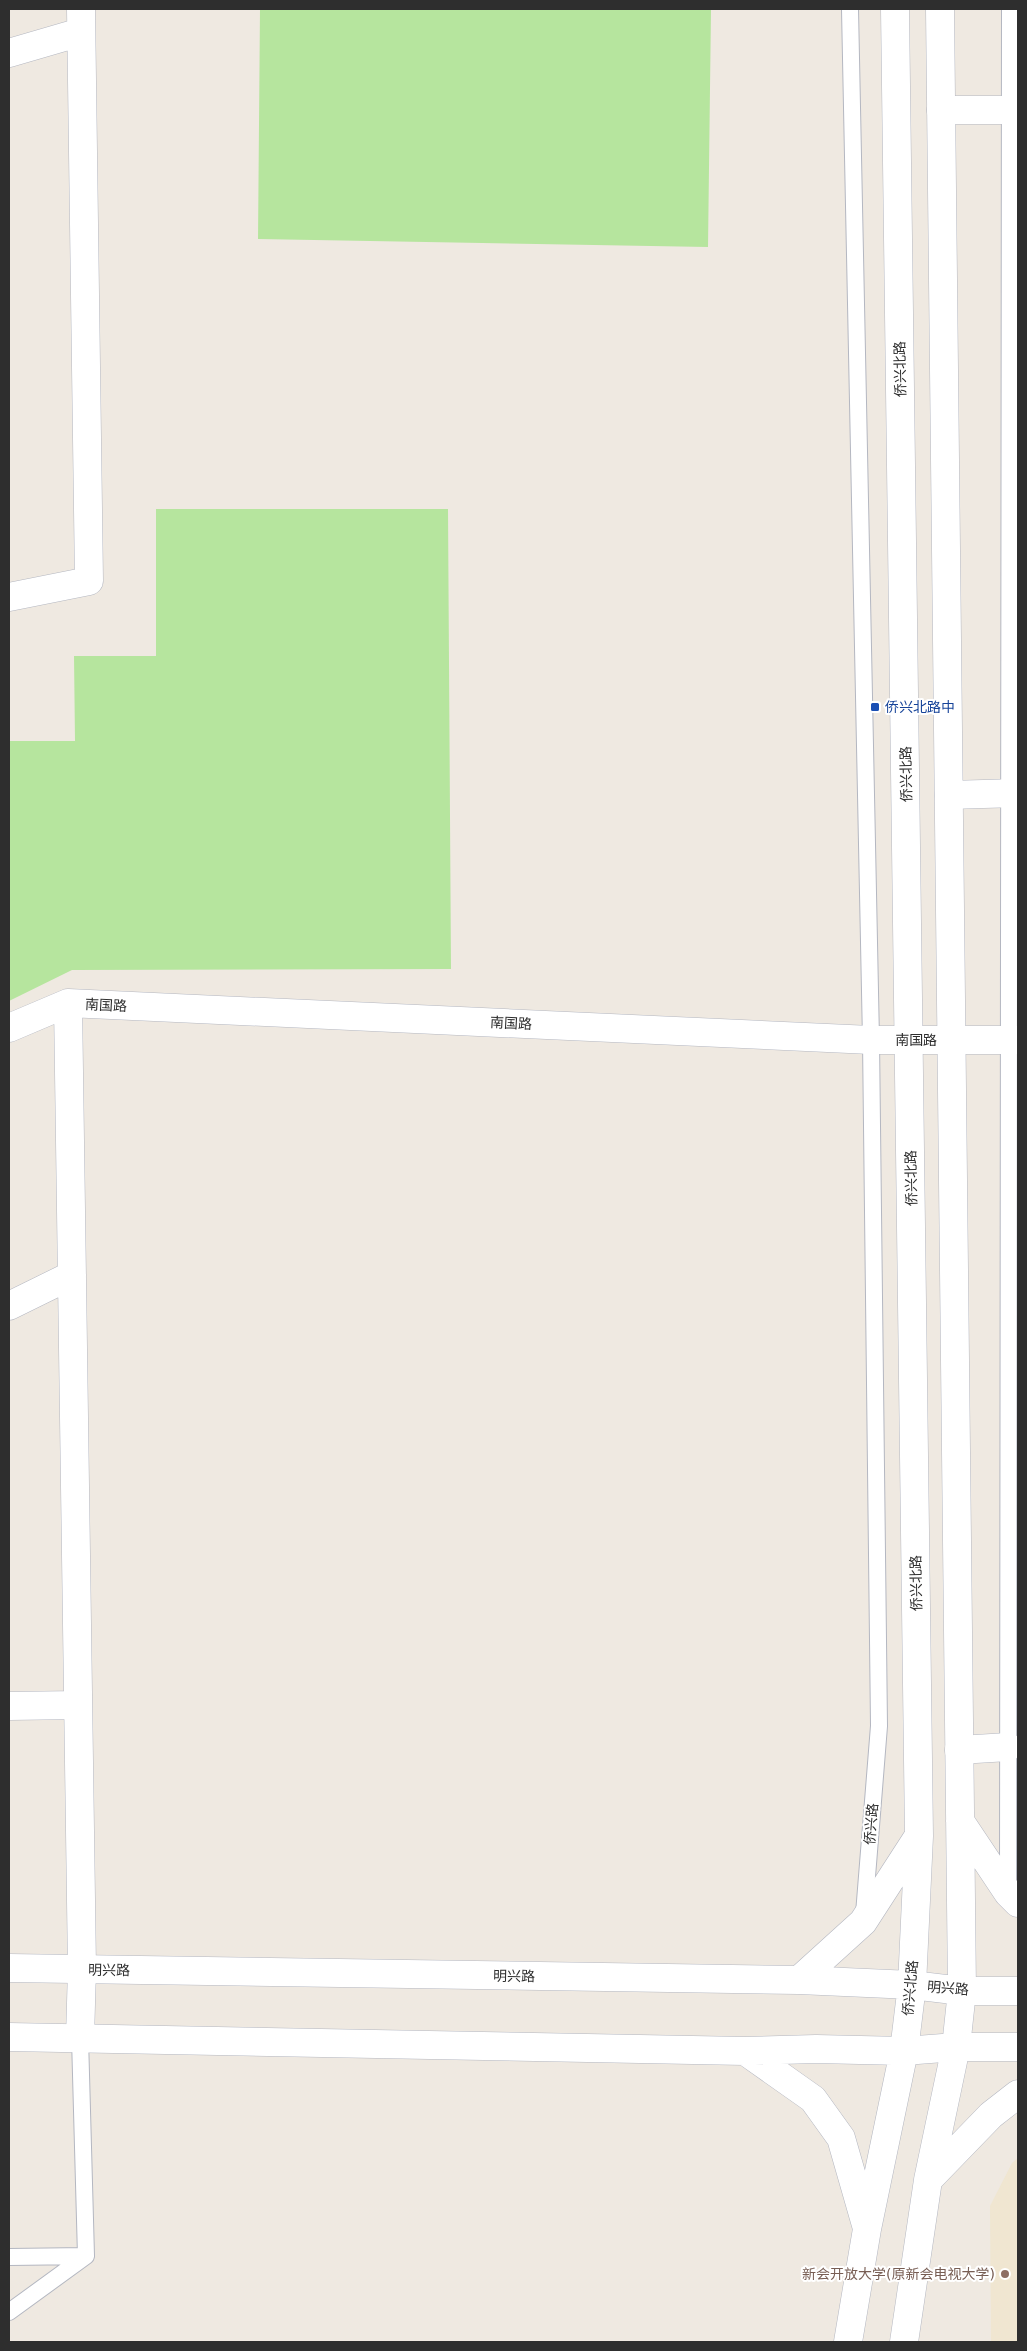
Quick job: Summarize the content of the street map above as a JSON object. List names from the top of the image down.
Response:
{
  "streets": {
    "street": ["侨兴北路", "南国路", "明兴路"],
    "lane": ["侨兴路"]
  },
  "crossings": [
    ["侨兴北路", "南国路"],
    ["侨兴北路", "明兴路"],
    ["南国路", "侨兴路"]
  ],
  "places": {
    "transit": ["侨兴北路中"],
    "other": ["新会开放大学(原新会电视大学)"]
  }
}
